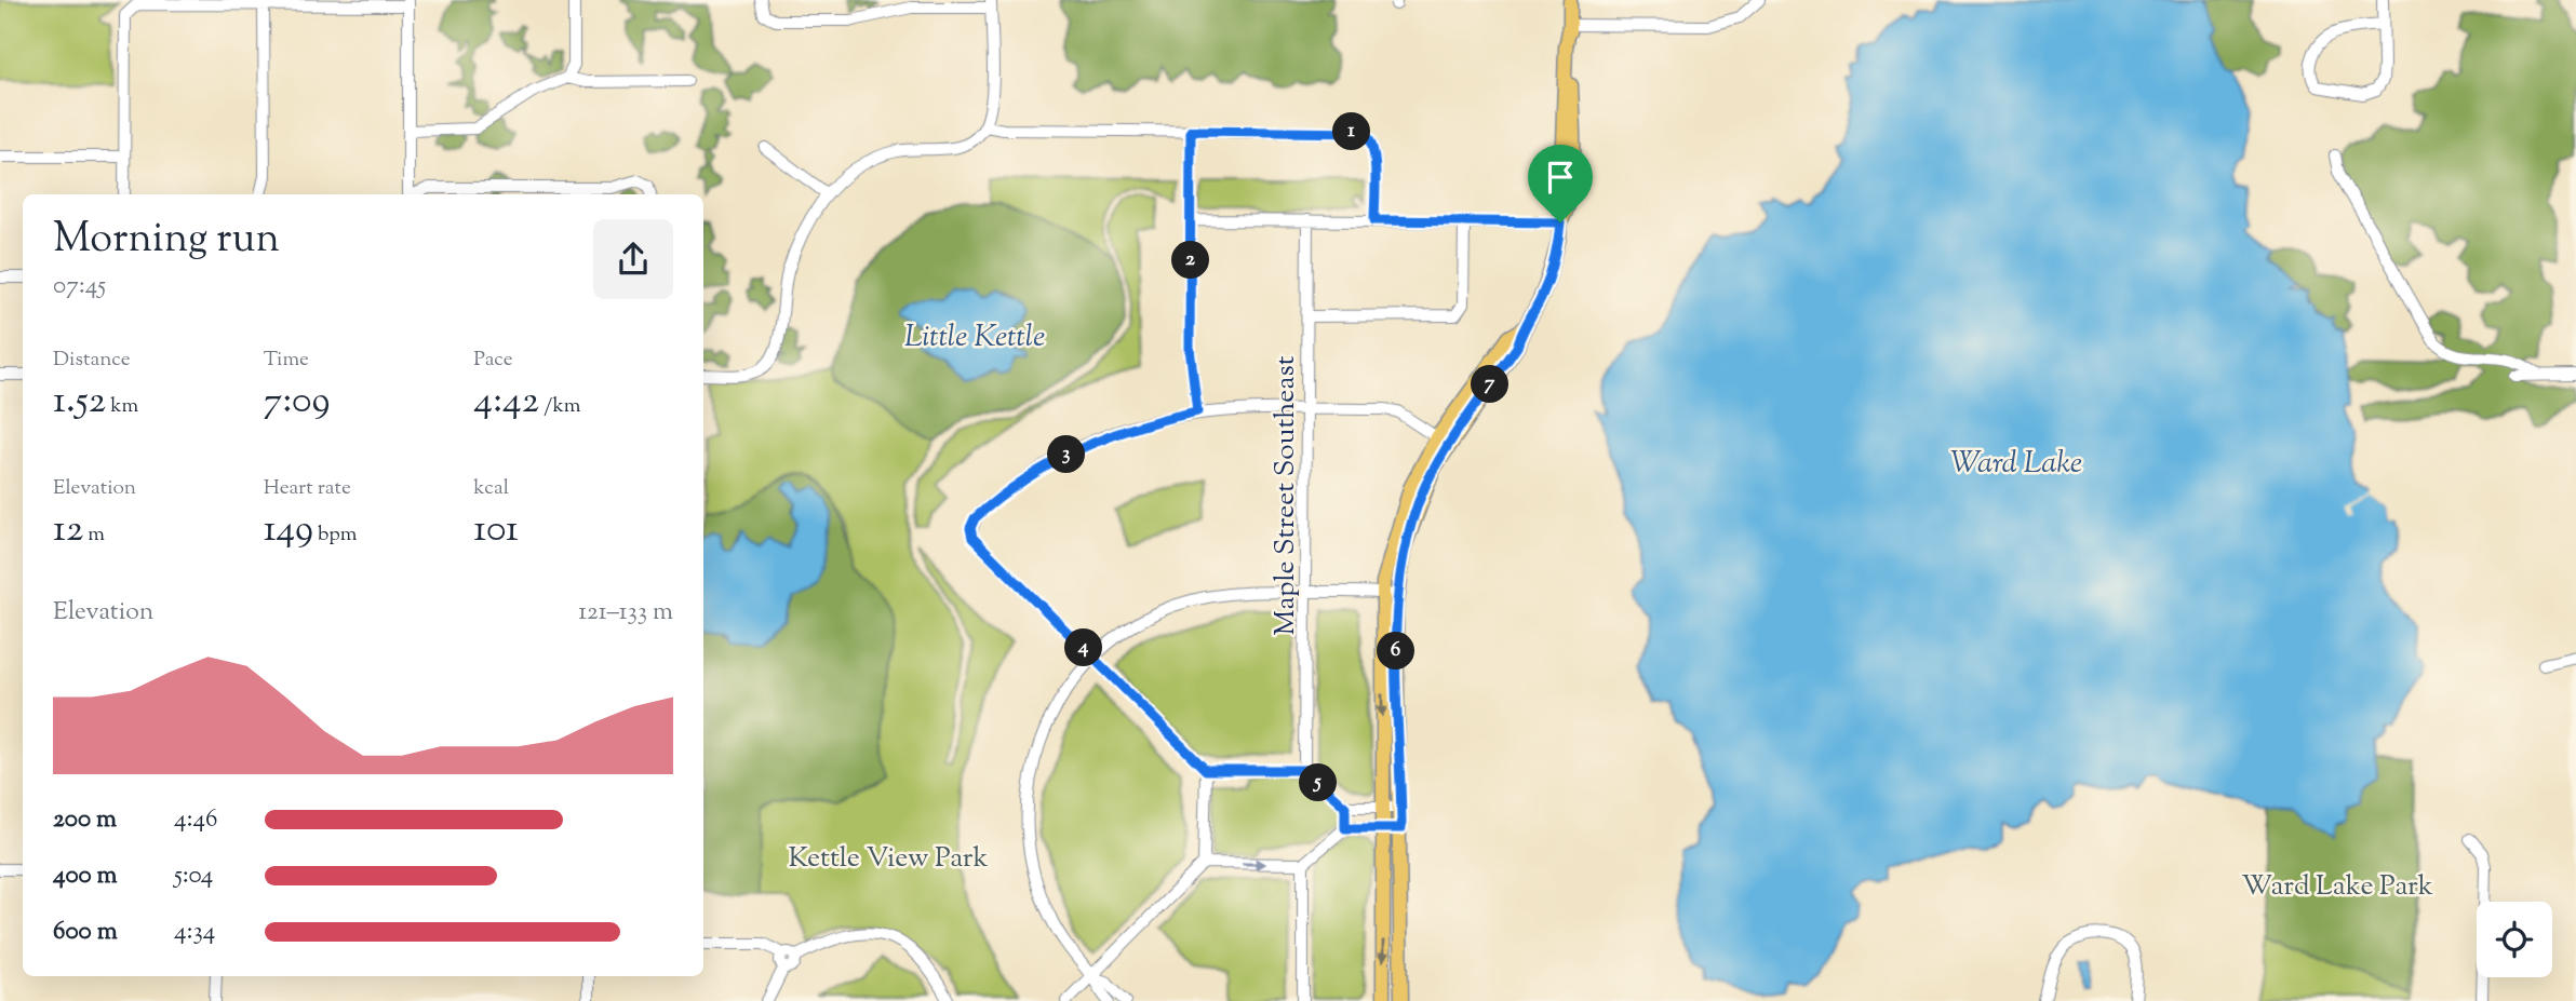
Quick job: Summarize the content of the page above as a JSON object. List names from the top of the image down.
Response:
{
  "streets": {
    "street": ["Maple Street Southeast"]
  },
  "water": ["Little Kettle", "Ward Lake"],
  "parks": ["Kettle View Park", "Ward Lake Park"],
  "page": {
    "pins": [
      "1",
      "2",
      "7",
      "3",
      "4",
      "6",
      "5"
    ],
    "heading": ["Morning run", "07:45"],
    "stats": [
      ["Distance", "1.52 km"],
      ["Time", "7:09"],
      ["Pace", "4:42 /km"],
      ["Elevation", "12 m"],
      ["Heart rate", "149 bpm"],
      ["kcal", "101"]
    ],
    "chart": ["Elevation", "121–133 m"],
    "list": [
      {
        "name": "200 m",
        "note": "4:46"
      },
      {
        "name": "400 m",
        "note": "5:04"
      },
      {
        "name": "600 m",
        "note": "4:34"
      }
    ]
  }
}
